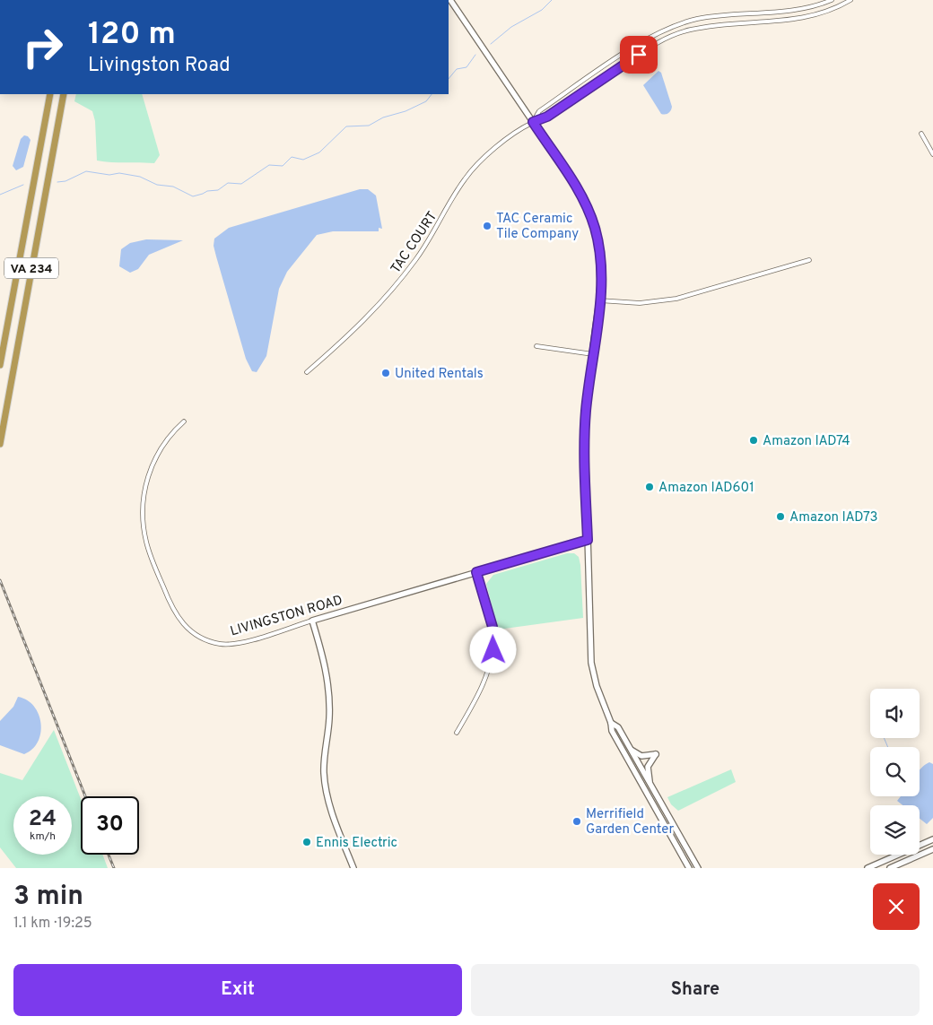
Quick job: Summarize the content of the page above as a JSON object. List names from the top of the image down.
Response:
{
  "streets": {
    "highway": ["VA 234"],
    "main road": ["LIVINGSTON ROAD"],
    "street": ["TAC COURT"]
  },
  "places": [
    "TAC Ceramic Tile Company",
    "United Rentals",
    "Amazon IAD74",
    "Amazon IAD601",
    "Amazon IAD73",
    "Merrifield Garden Center",
    "Ennis Electric"
  ],
  "page": {
    "turn": ["120 m", "Livingston Road"],
    "speed": "24 km/h",
    "limit": "30",
    "heading": ["3 min", "1.1 km · 19:25"],
    "buttons": ["Exit", "Share"]
  }
}
